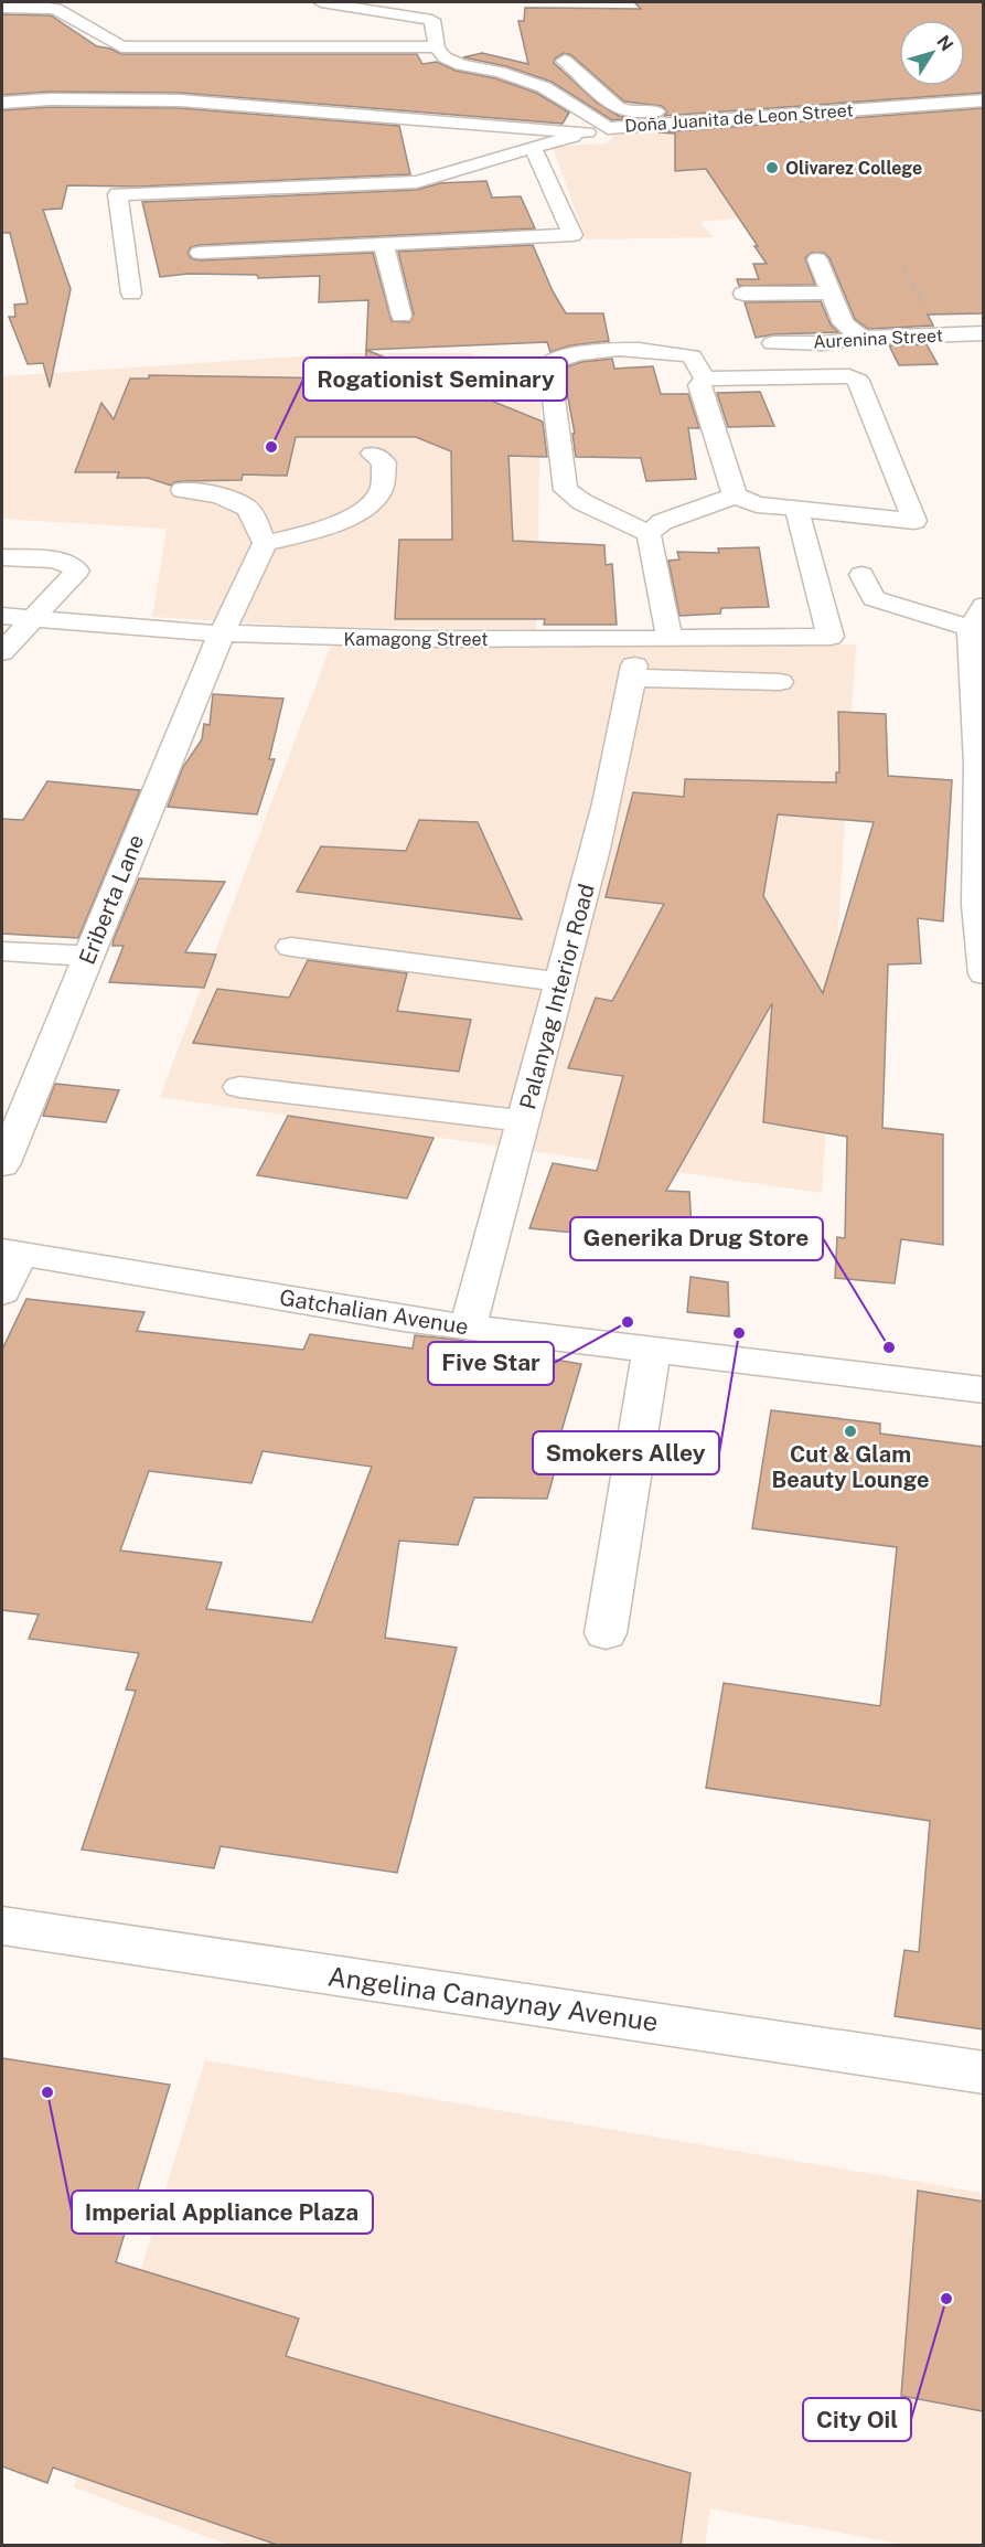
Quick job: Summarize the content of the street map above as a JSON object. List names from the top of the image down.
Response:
{
  "streets": {
    "street": [
      "Doña Juanita de Leon Street",
      "Aurenina Street",
      "Kamagong Street",
      "Eriberta Lane",
      "Palanyag Interior Road",
      "Gatchalian Avenue",
      "Angelina Canaynay Avenue"
    ]
  },
  "crossings": [
    ["Kamagong Street", "Eriberta Lane"],
    ["Palanyag Interior Road", "Gatchalian Avenue"]
  ],
  "places": [
    "Olivarez College",
    "Rogationist Seminary",
    "Five Star",
    "Smokers Alley",
    "Generika Drug Store",
    "Cut & Glam Beauty Lounge",
    "Imperial Appliance Plaza",
    "City Oil"
  ],
  "north": "top right"
}
